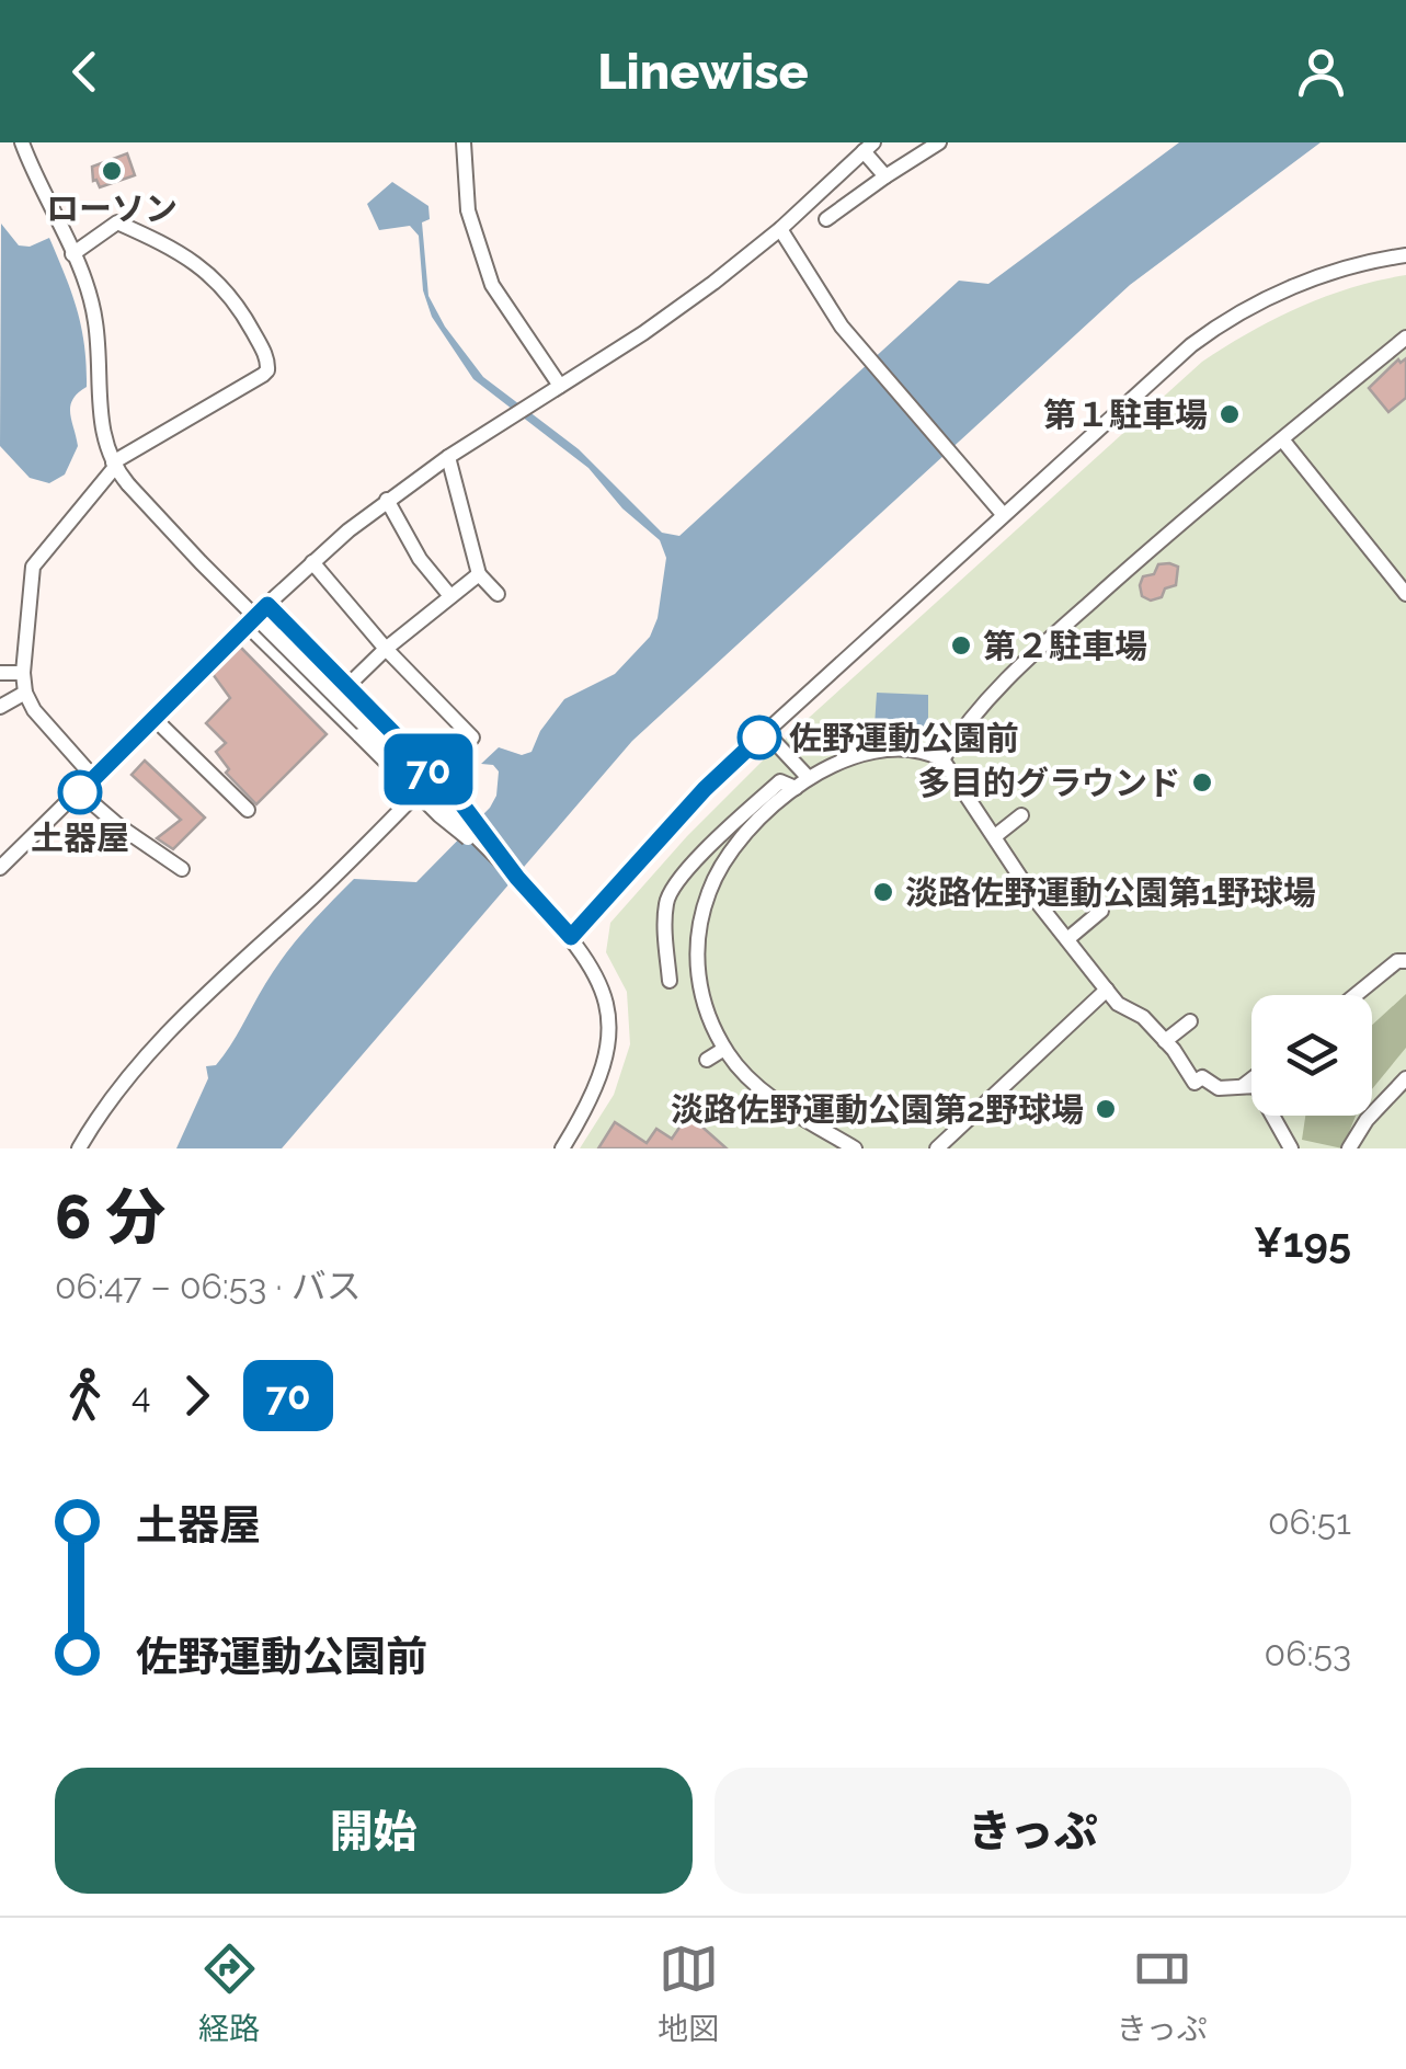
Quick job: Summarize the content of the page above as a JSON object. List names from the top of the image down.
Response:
{
  "places": [
    "ローソン",
    "第１駐車場",
    "第２駐車場",
    "佐野運動公園前",
    "多目的グラウンド",
    "土器屋",
    "淡路佐野運動公園第1野球場",
    "淡路佐野運動公園第2野球場"
  ],
  "lines": ["bus line 70"],
  "page": {
    "header": "Linewise",
    "on_map": "70",
    "heading": ["6 分", "06:47 – 06:53 · バス", "¥195"],
    "legs": ["4", "70"],
    "list": [
      {
        "name": "土器屋",
        "value": "06:51"
      },
      {
        "name": "佐野運動公園前",
        "value": "06:53"
      }
    ],
    "buttons": ["開始", "きっぷ"],
    "tabs": ["経路", "地図", "きっぷ"]
  }
}
